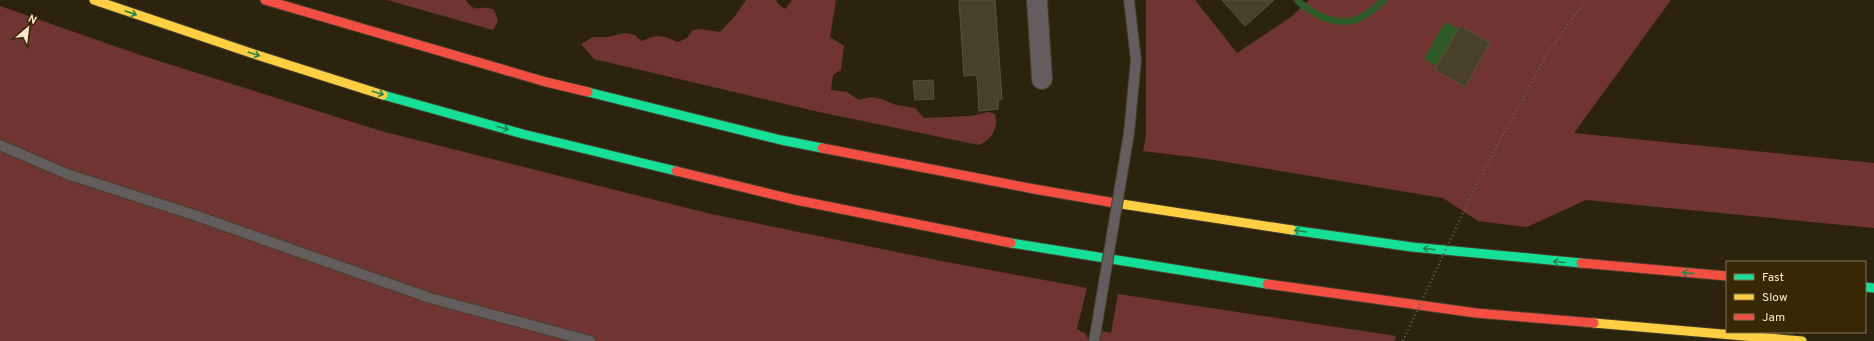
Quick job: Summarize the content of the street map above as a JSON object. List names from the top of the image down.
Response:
{
  "legend": ["Fast", "Slow", "Jam"],
  "north": "top right"
}
